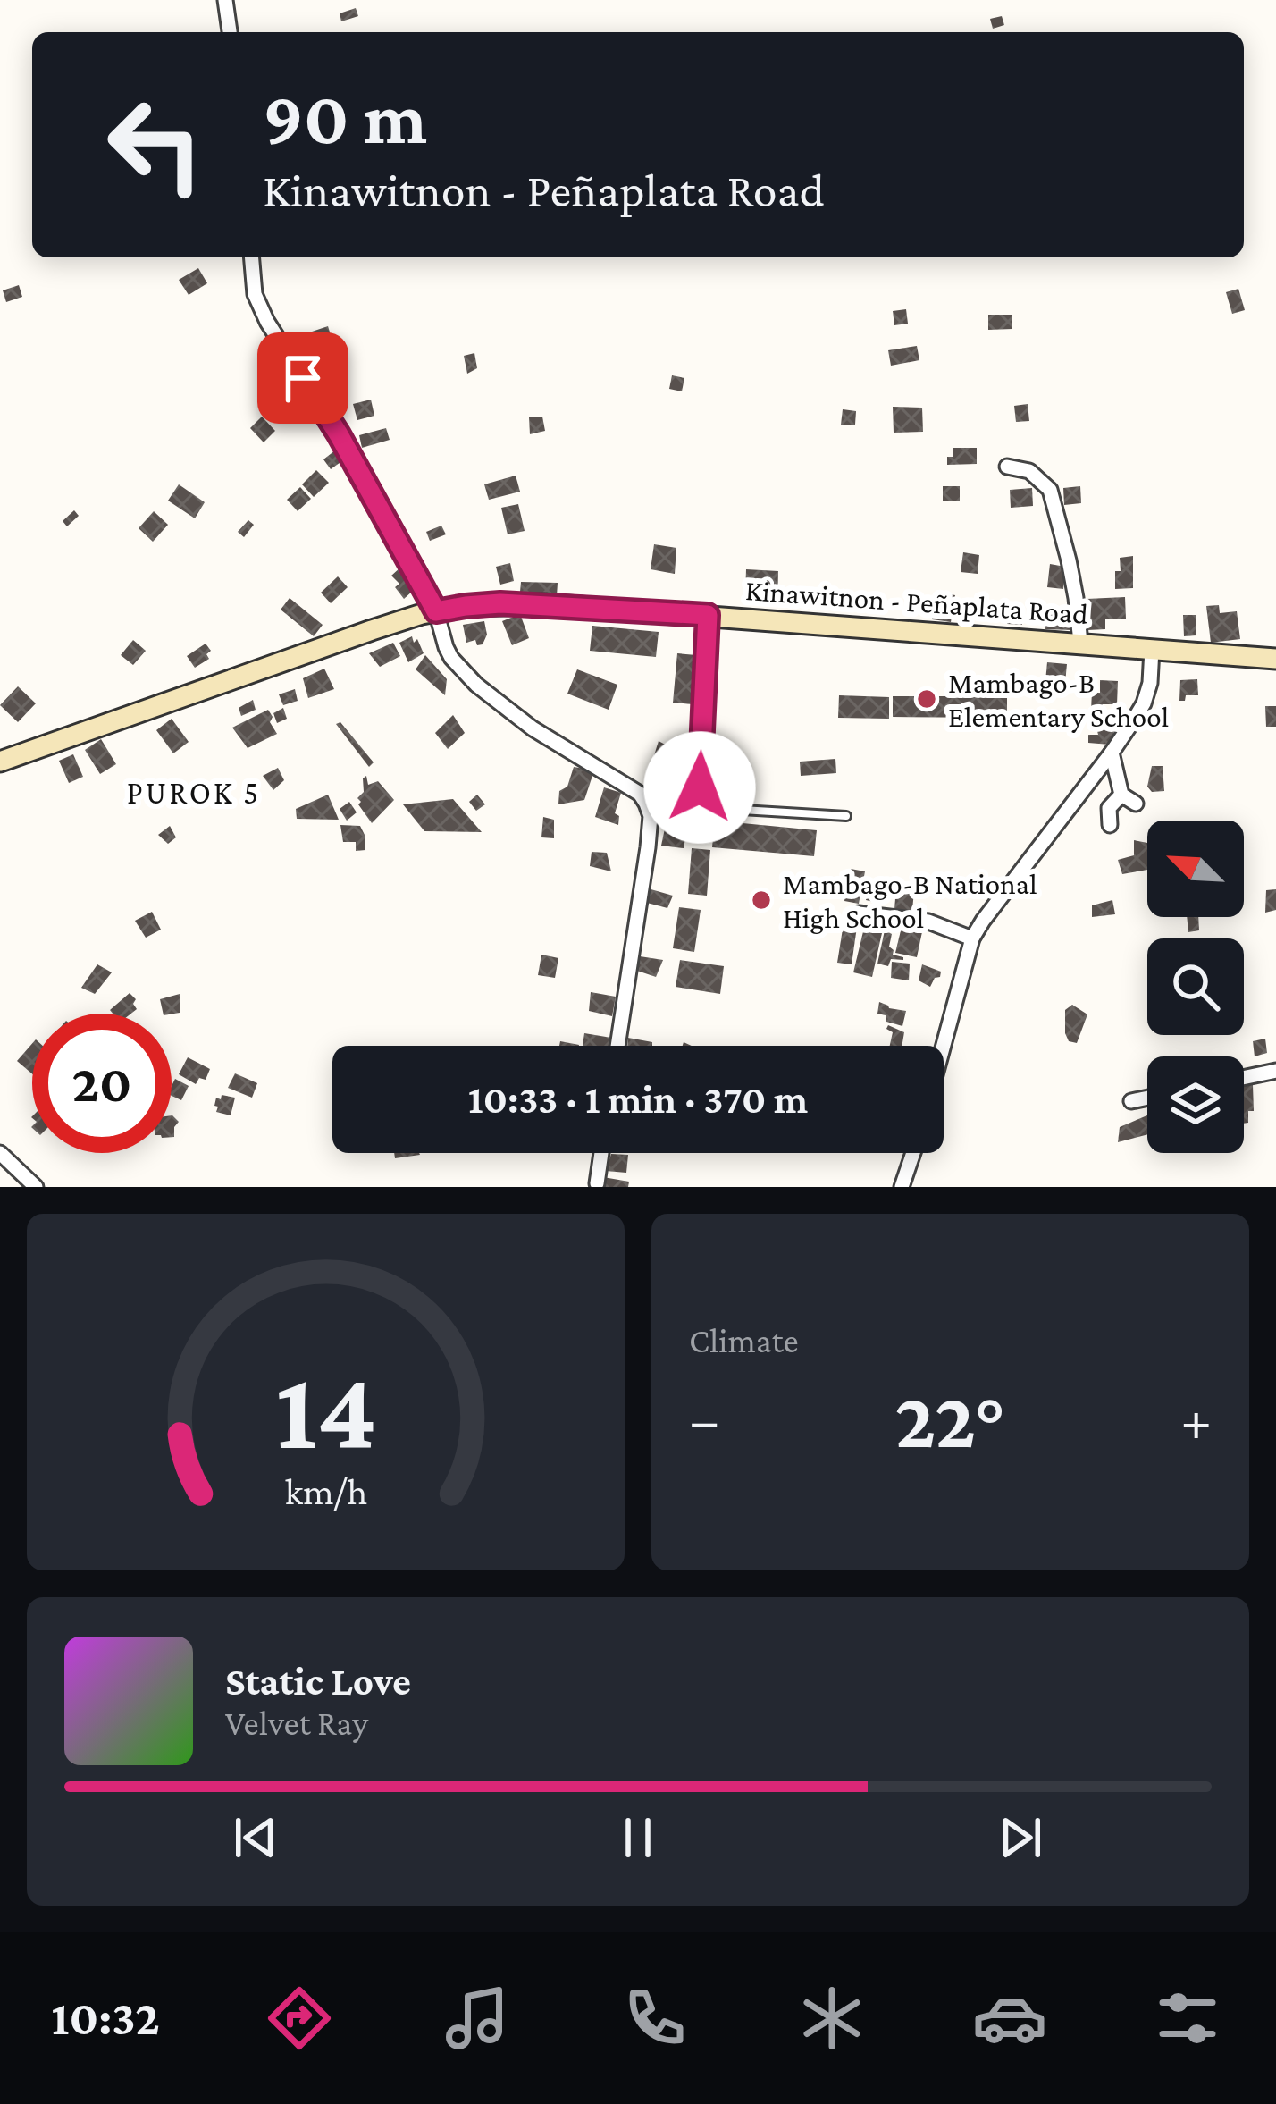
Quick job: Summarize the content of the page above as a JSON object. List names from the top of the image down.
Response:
{
  "streets": {
    "street": ["Kinawitnon - Peñaplata Road"]
  },
  "districts": ["PUROK 5"],
  "places": ["Mambago-B Elementary School", "Mambago-B National High School"],
  "north": "top left",
  "page": {
    "turn": ["90 m", "Kinawitnon - Peñaplata Road"],
    "limit": "20",
    "trip": "10:33 · 1 min · 370 m",
    "tile": "Climate",
    "heat": ["−", "22°", "+"],
    "song": ["Static Love", "Velvet Ray"],
    "tabs": "10:32",
    "gauge": ["14", "km/h"]
  }
}
